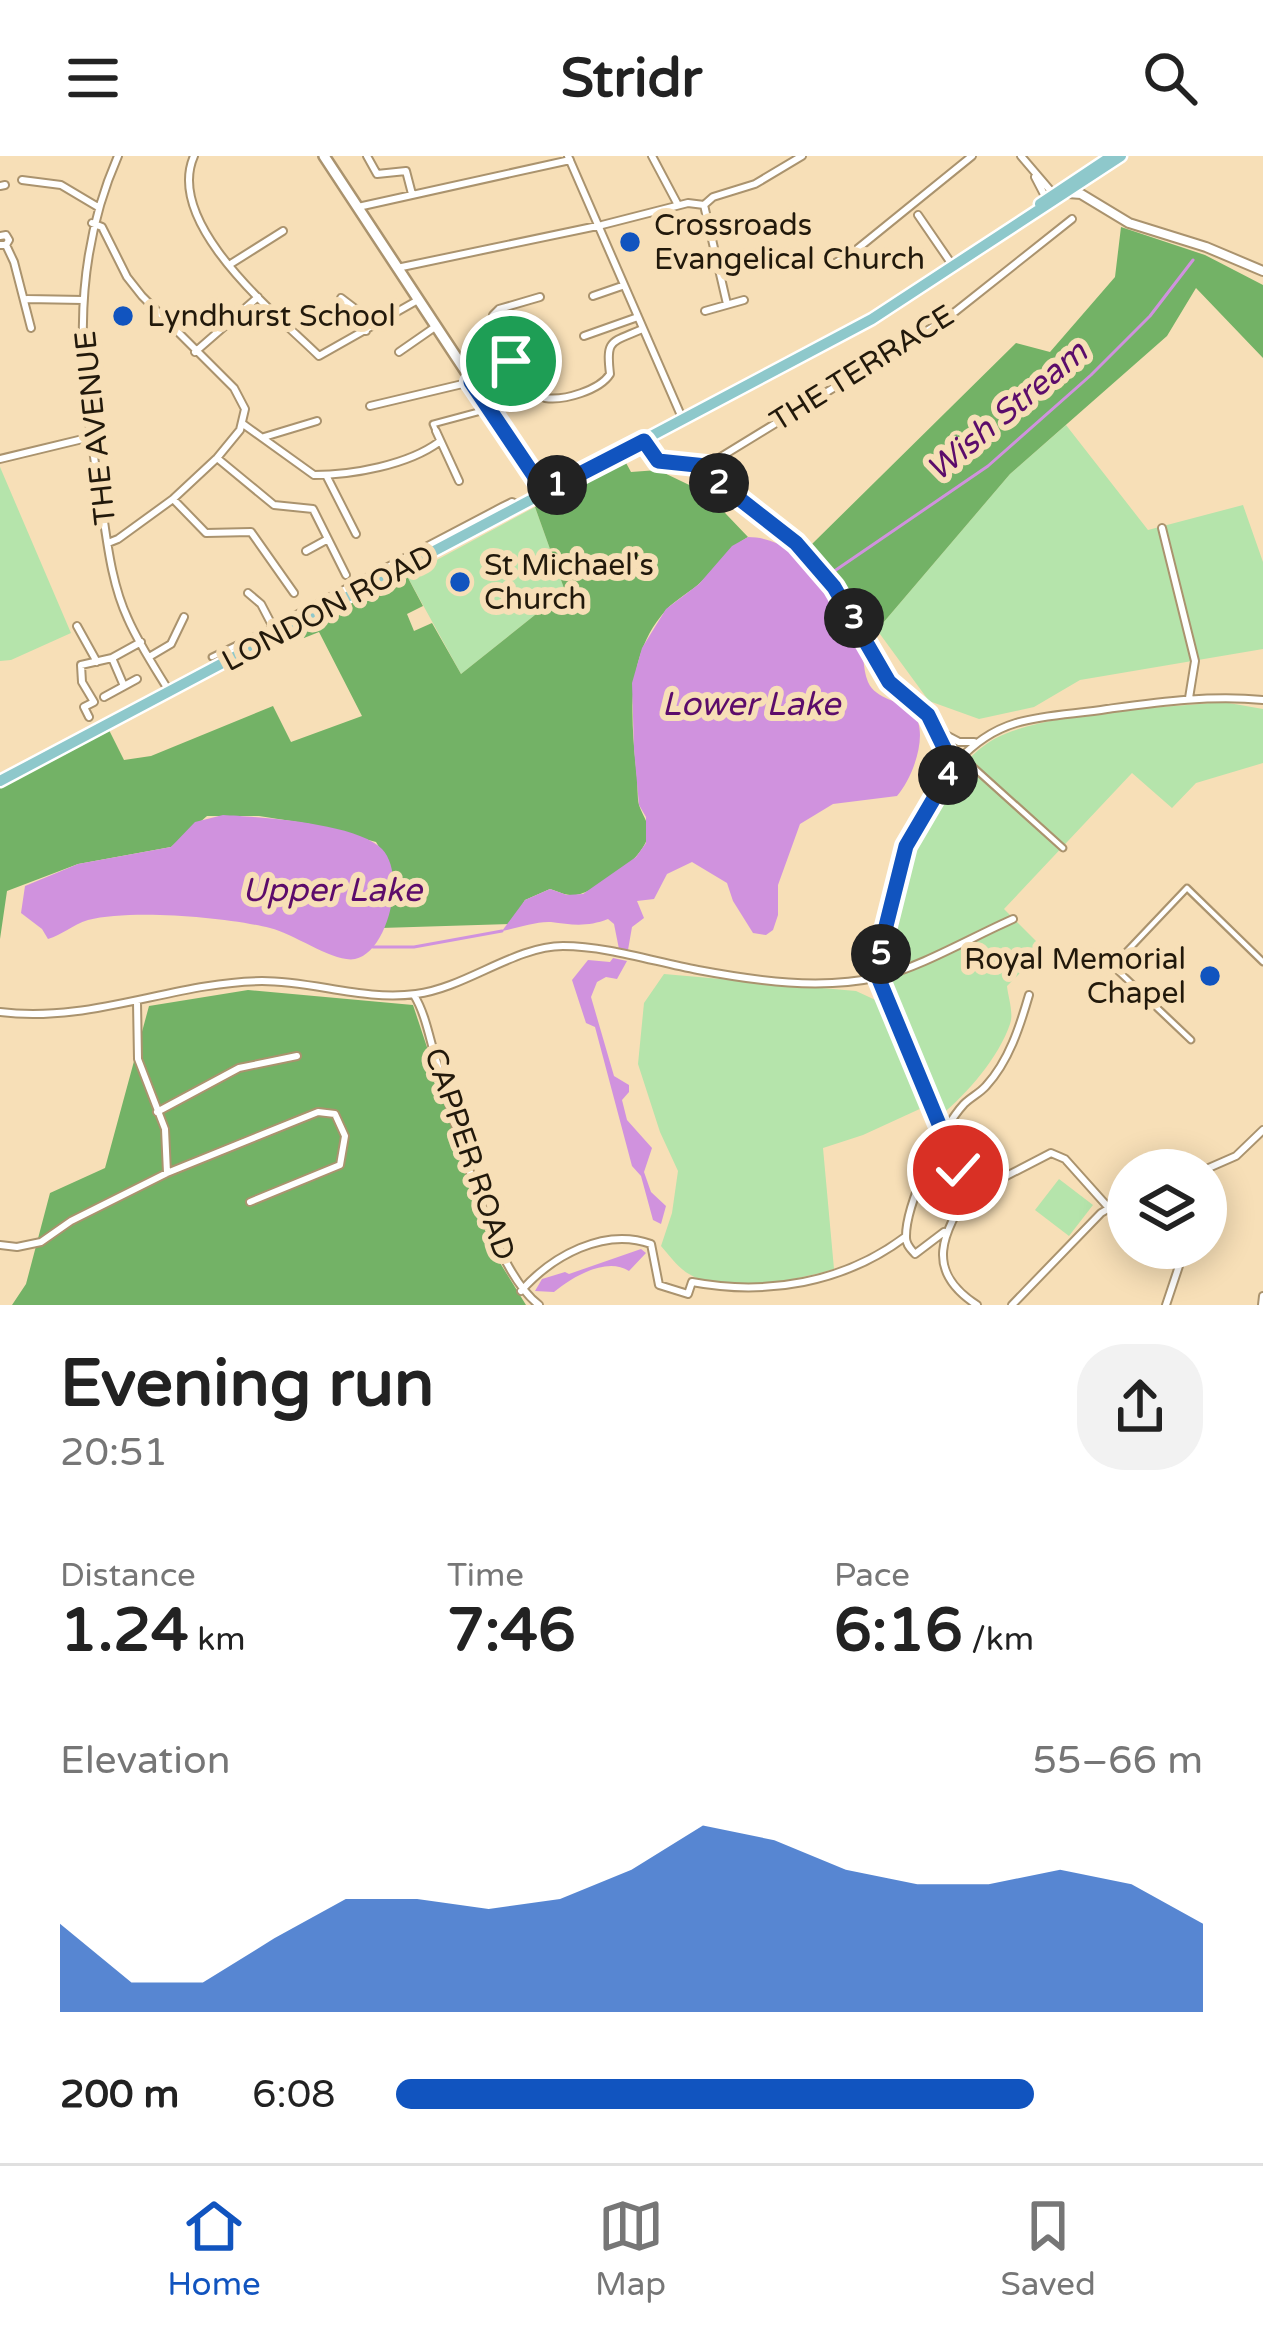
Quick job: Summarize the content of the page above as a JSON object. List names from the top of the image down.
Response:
{
  "streets": {
    "main road": ["LONDON ROAD"],
    "street": ["THE TERRACE", "THE AVENUE", "CAPPER ROAD"]
  },
  "crossings": [
    ["THE AVENUE", "LONDON ROAD"]
  ],
  "water": ["Wish Stream", "Lower Lake", "Upper Lake"],
  "places": [
    "Crossroads Evangelical Church",
    "Lyndhurst School",
    "St Michael's Church",
    "Royal Memorial Chapel"
  ],
  "page": {
    "header": "Stridr",
    "pins": [
      "2",
      "1",
      "3",
      "4",
      "5"
    ],
    "heading": ["Evening run", "20:51"],
    "stats": [
      ["Distance", "1.24 km"],
      ["Time", "7:46"],
      ["Pace", "6:16 /km"]
    ],
    "chart": ["Elevation", "55–66 m"],
    "list": [
      {
        "name": "200 m",
        "note": "6:08"
      }
    ],
    "tabs": ["Home", "Map", "Saved"]
  }
}
